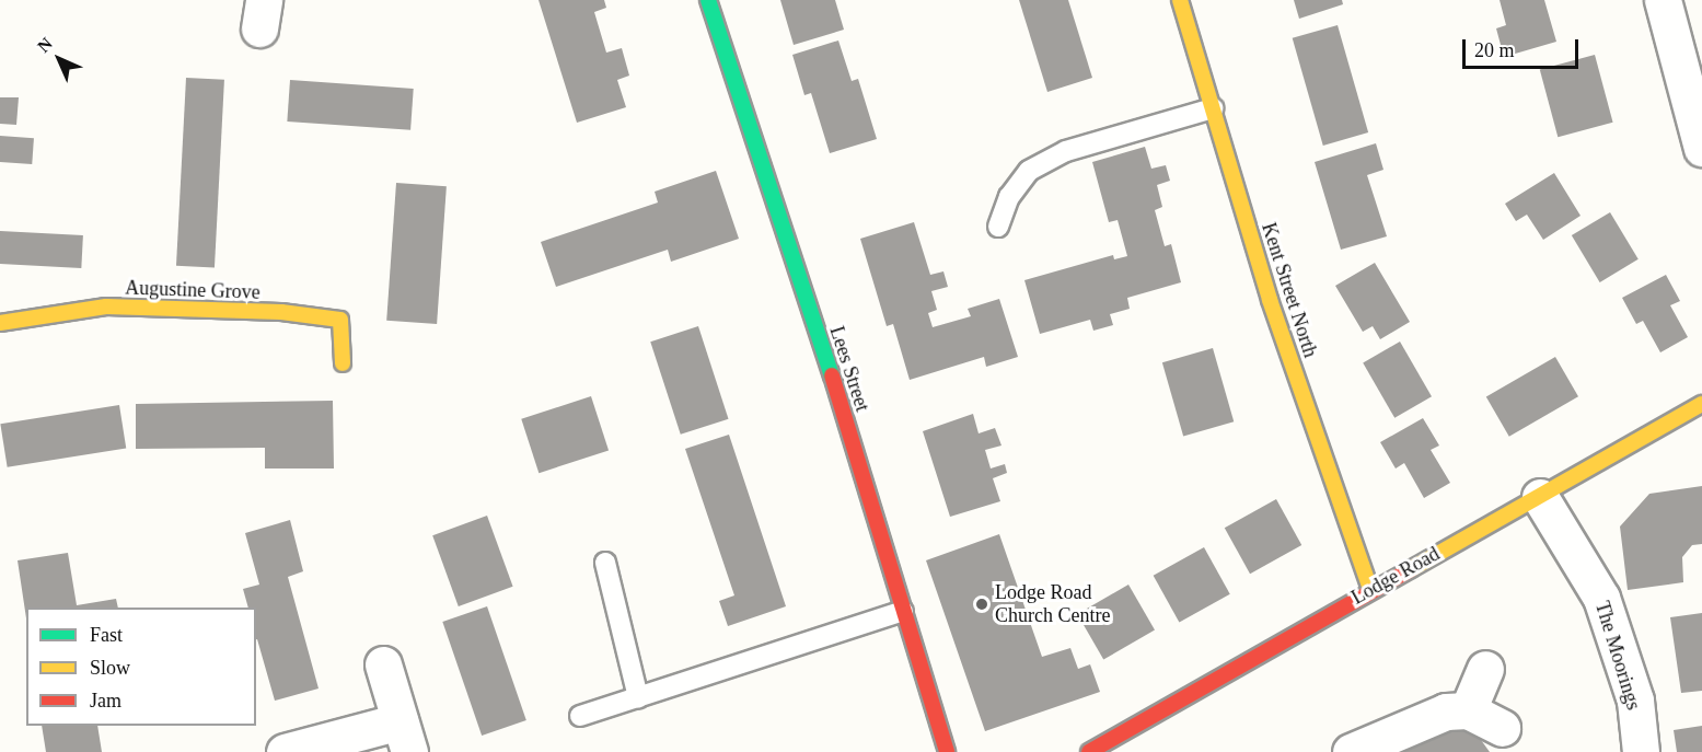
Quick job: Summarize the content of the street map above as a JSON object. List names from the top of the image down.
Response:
{
  "streets": {
    "street": [
      "Augustine Grove",
      "Kent Street North",
      "Lees Street",
      "Lodge Road",
      "The Moorings"
    ]
  },
  "crossings": [
    ["Kent Street North", "Lodge Road"],
    ["Lodge Road", "The Moorings"]
  ],
  "places": ["Lodge Road Church Centre"],
  "legend": ["Fast", "Slow", "Jam"],
  "scale_bar": "20 m",
  "north": "top left"
}
